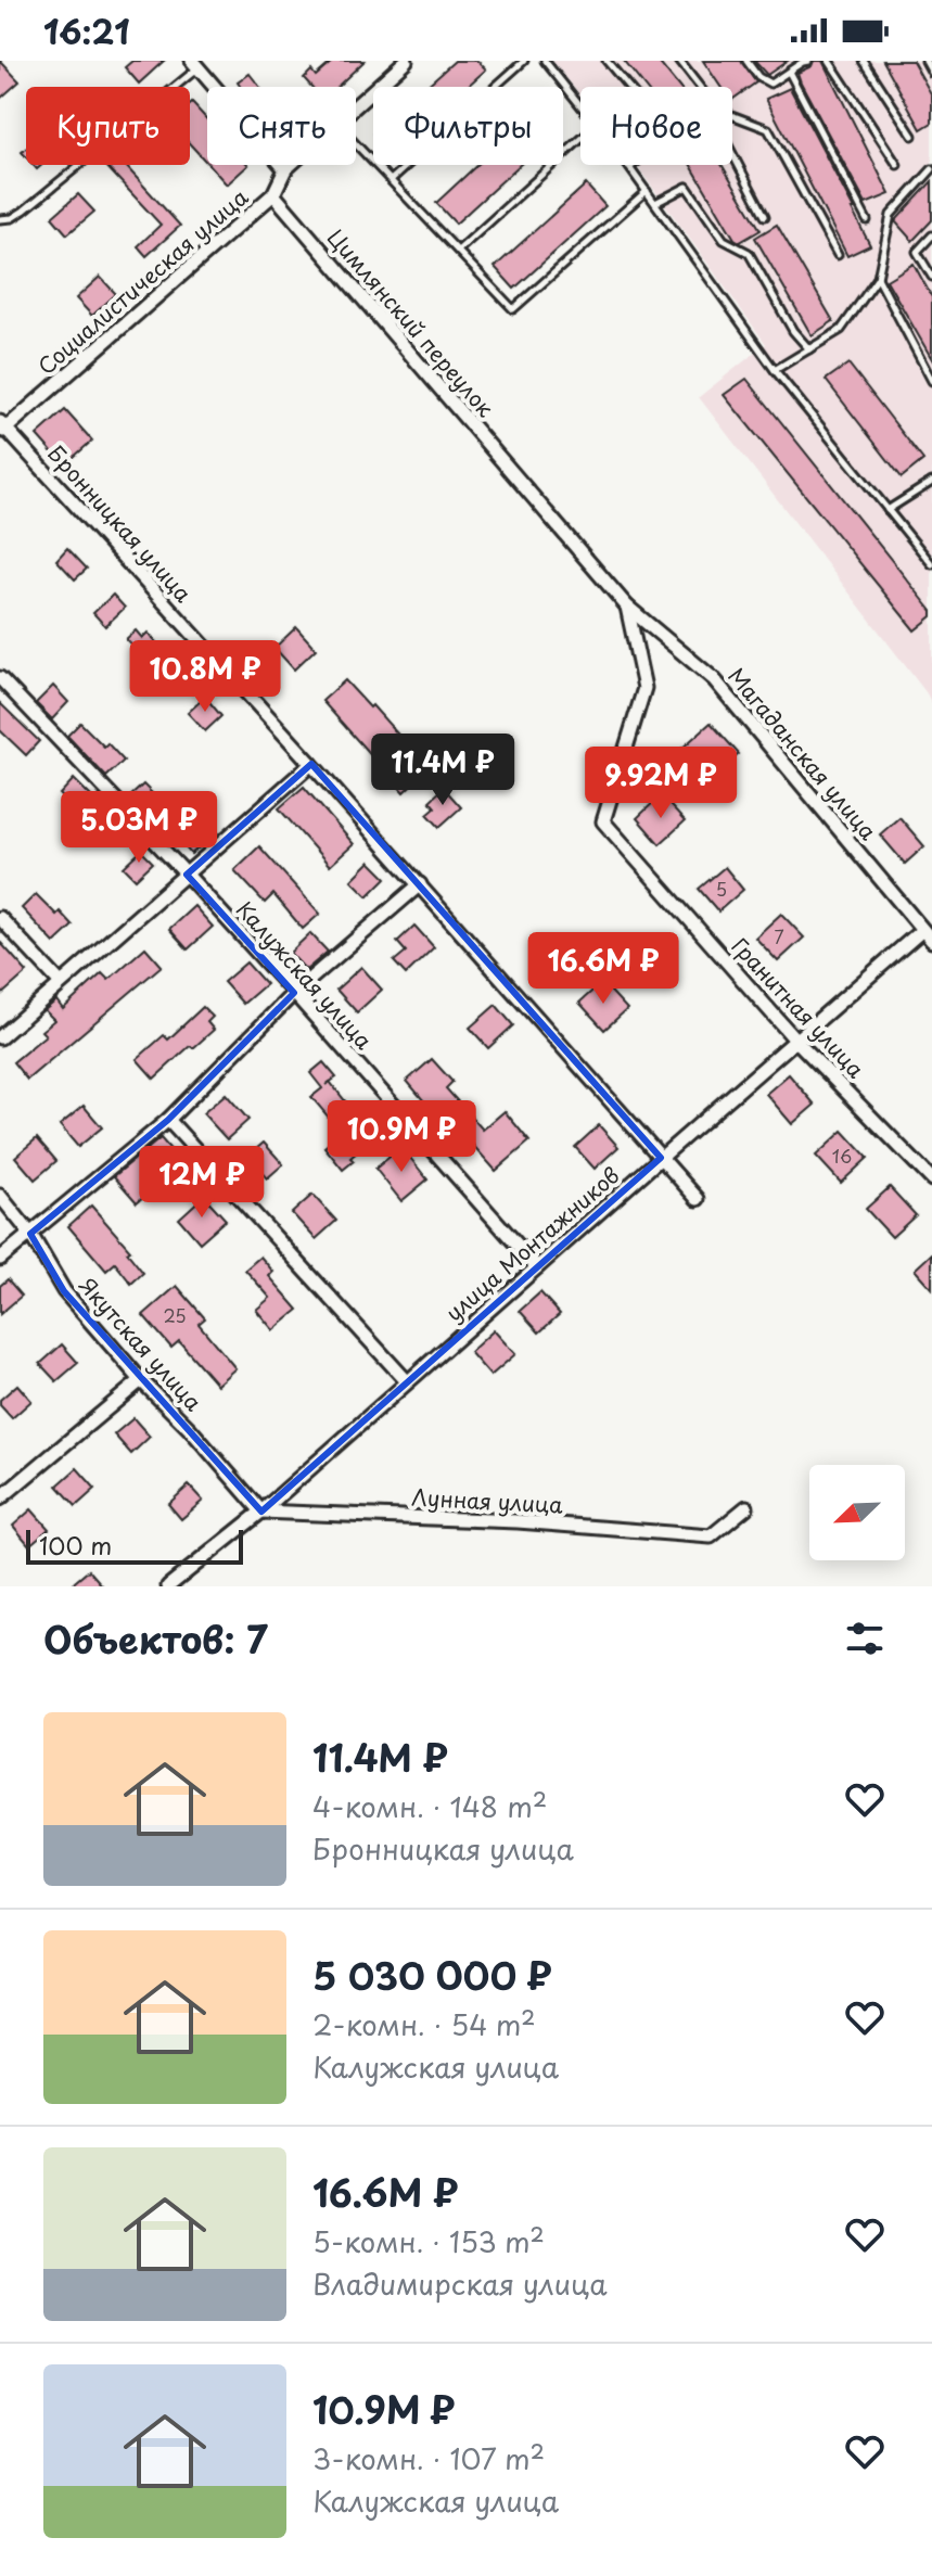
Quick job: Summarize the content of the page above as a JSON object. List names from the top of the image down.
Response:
{
  "streets": {
    "street": [
      "Социалистическая улица",
      "Цимлянский переулок",
      "Бронницкая улица",
      "Магаданская улица",
      "Калужская улица",
      "Гранитная улица",
      "улица Монтажников",
      "Якутская улица",
      "Лунная улица"
    ]
  },
  "crossings": [
    ["Социалистическая улица", "Цимлянский переулок"],
    ["Социалистическая улица", "Бронницкая улица"],
    ["Цимлянский переулок", "Магаданская улица"],
    ["Цимлянский переулок", "Гранитная улица"],
    ["Бронницкая улица", "улица Монтажников"],
    ["Магаданская улица", "Гранитная улица"],
    ["Магаданская улица", "улица Монтажников"],
    ["Калужская улица", "улица Монтажников"],
    ["Гранитная улица", "улица Монтажников"],
    ["улица Монтажников", "Якутская улица"],
    ["улица Монтажников", "Лунная улица"],
    ["Якутская улица", "Лунная улица"]
  ],
  "house_numbers": [
    "5",
    "7",
    "16",
    "25"
  ],
  "scale_bar": "100 m",
  "north": "bottom left",
  "page": {
    "status": "16:21",
    "chip": [
      "Купить",
      "Снять",
      "Фильтры",
      "Новое"
    ],
    "price": [
      "10.8M ₽",
      "11.4M ₽",
      "9.92M ₽",
      "5.03M ₽",
      "16.6M ₽",
      "10.9M ₽",
      "12M ₽"
    ],
    "scale": "100 m",
    "heading": "Объектов: 7",
    "list": [
      {
        "name": "11.4M ₽",
        "note": "4-комн. · 148 m² · Бронницкая улица"
      },
      {
        "name": "5 030 000 ₽",
        "note": "2-комн. · 54 m² · Калужская улица"
      },
      {
        "name": "16.6M ₽",
        "note": "5-комн. · 153 m² · Владимирская улица"
      },
      {
        "name": "10.9M ₽",
        "note": "3-комн. · 107 m² · Калужская улица"
      }
    ]
  }
}
